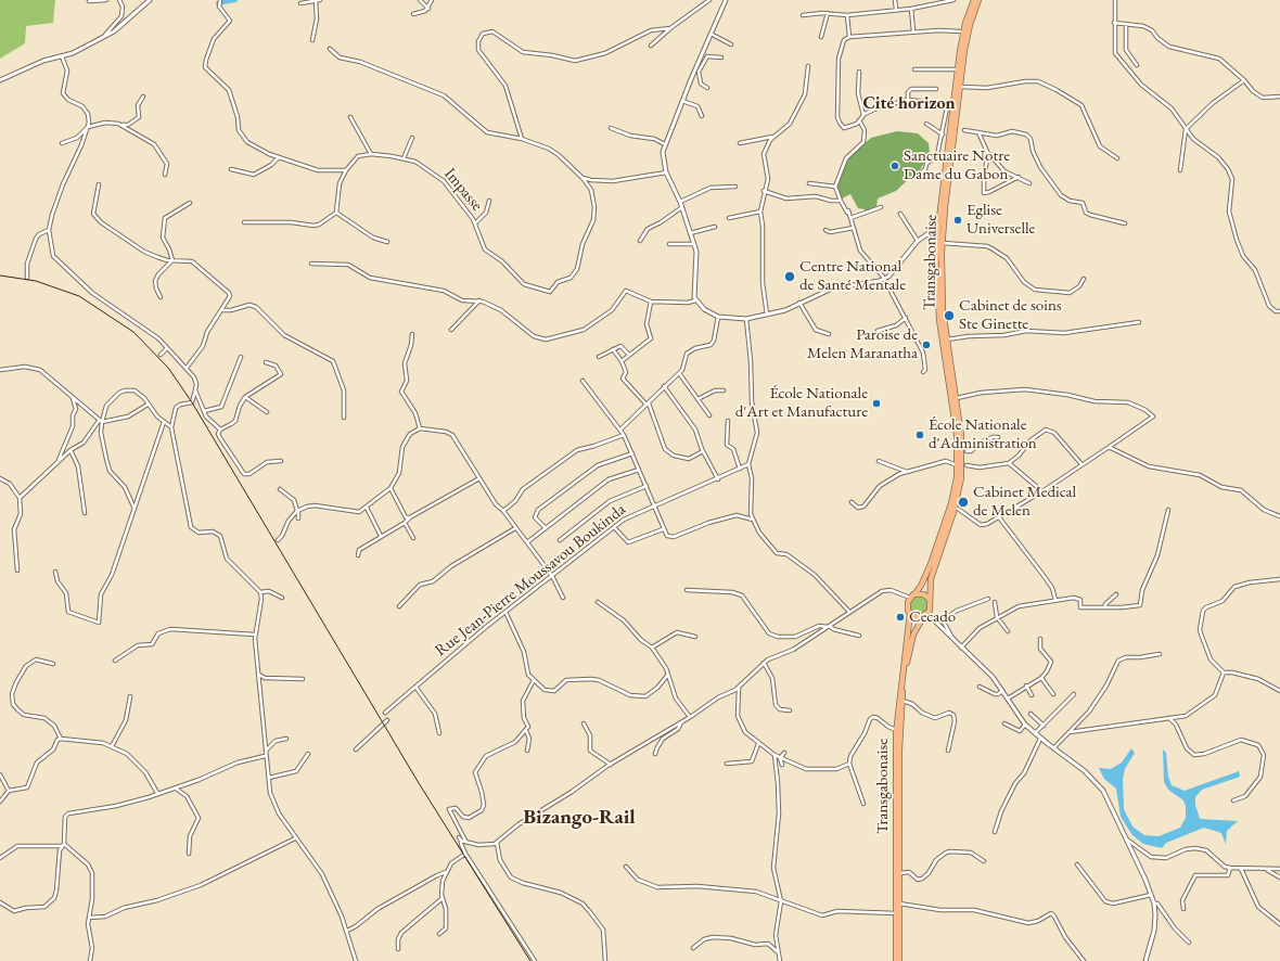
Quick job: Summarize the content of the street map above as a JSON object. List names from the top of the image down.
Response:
{
  "streets": {
    "highway": ["Transgabonaise"],
    "street": ["Impasse", "Rue Jean-Pierre Moussavou Boukinda"]
  },
  "districts": ["Cité horizon", "Bizango-Rail"],
  "places": [
    "Sanctuaire Notre Dame du Gabon",
    "Eglise Universelle",
    "Centre National de Santé Mentale",
    "Cabinet de soins Ste Ginette",
    "Paroise de Melen Maranatha",
    "École Nationale d'Art et Manufacture",
    "École Nationale d'Administration",
    "Cabinet Medical de Melen",
    "Cecado"
  ]
}
